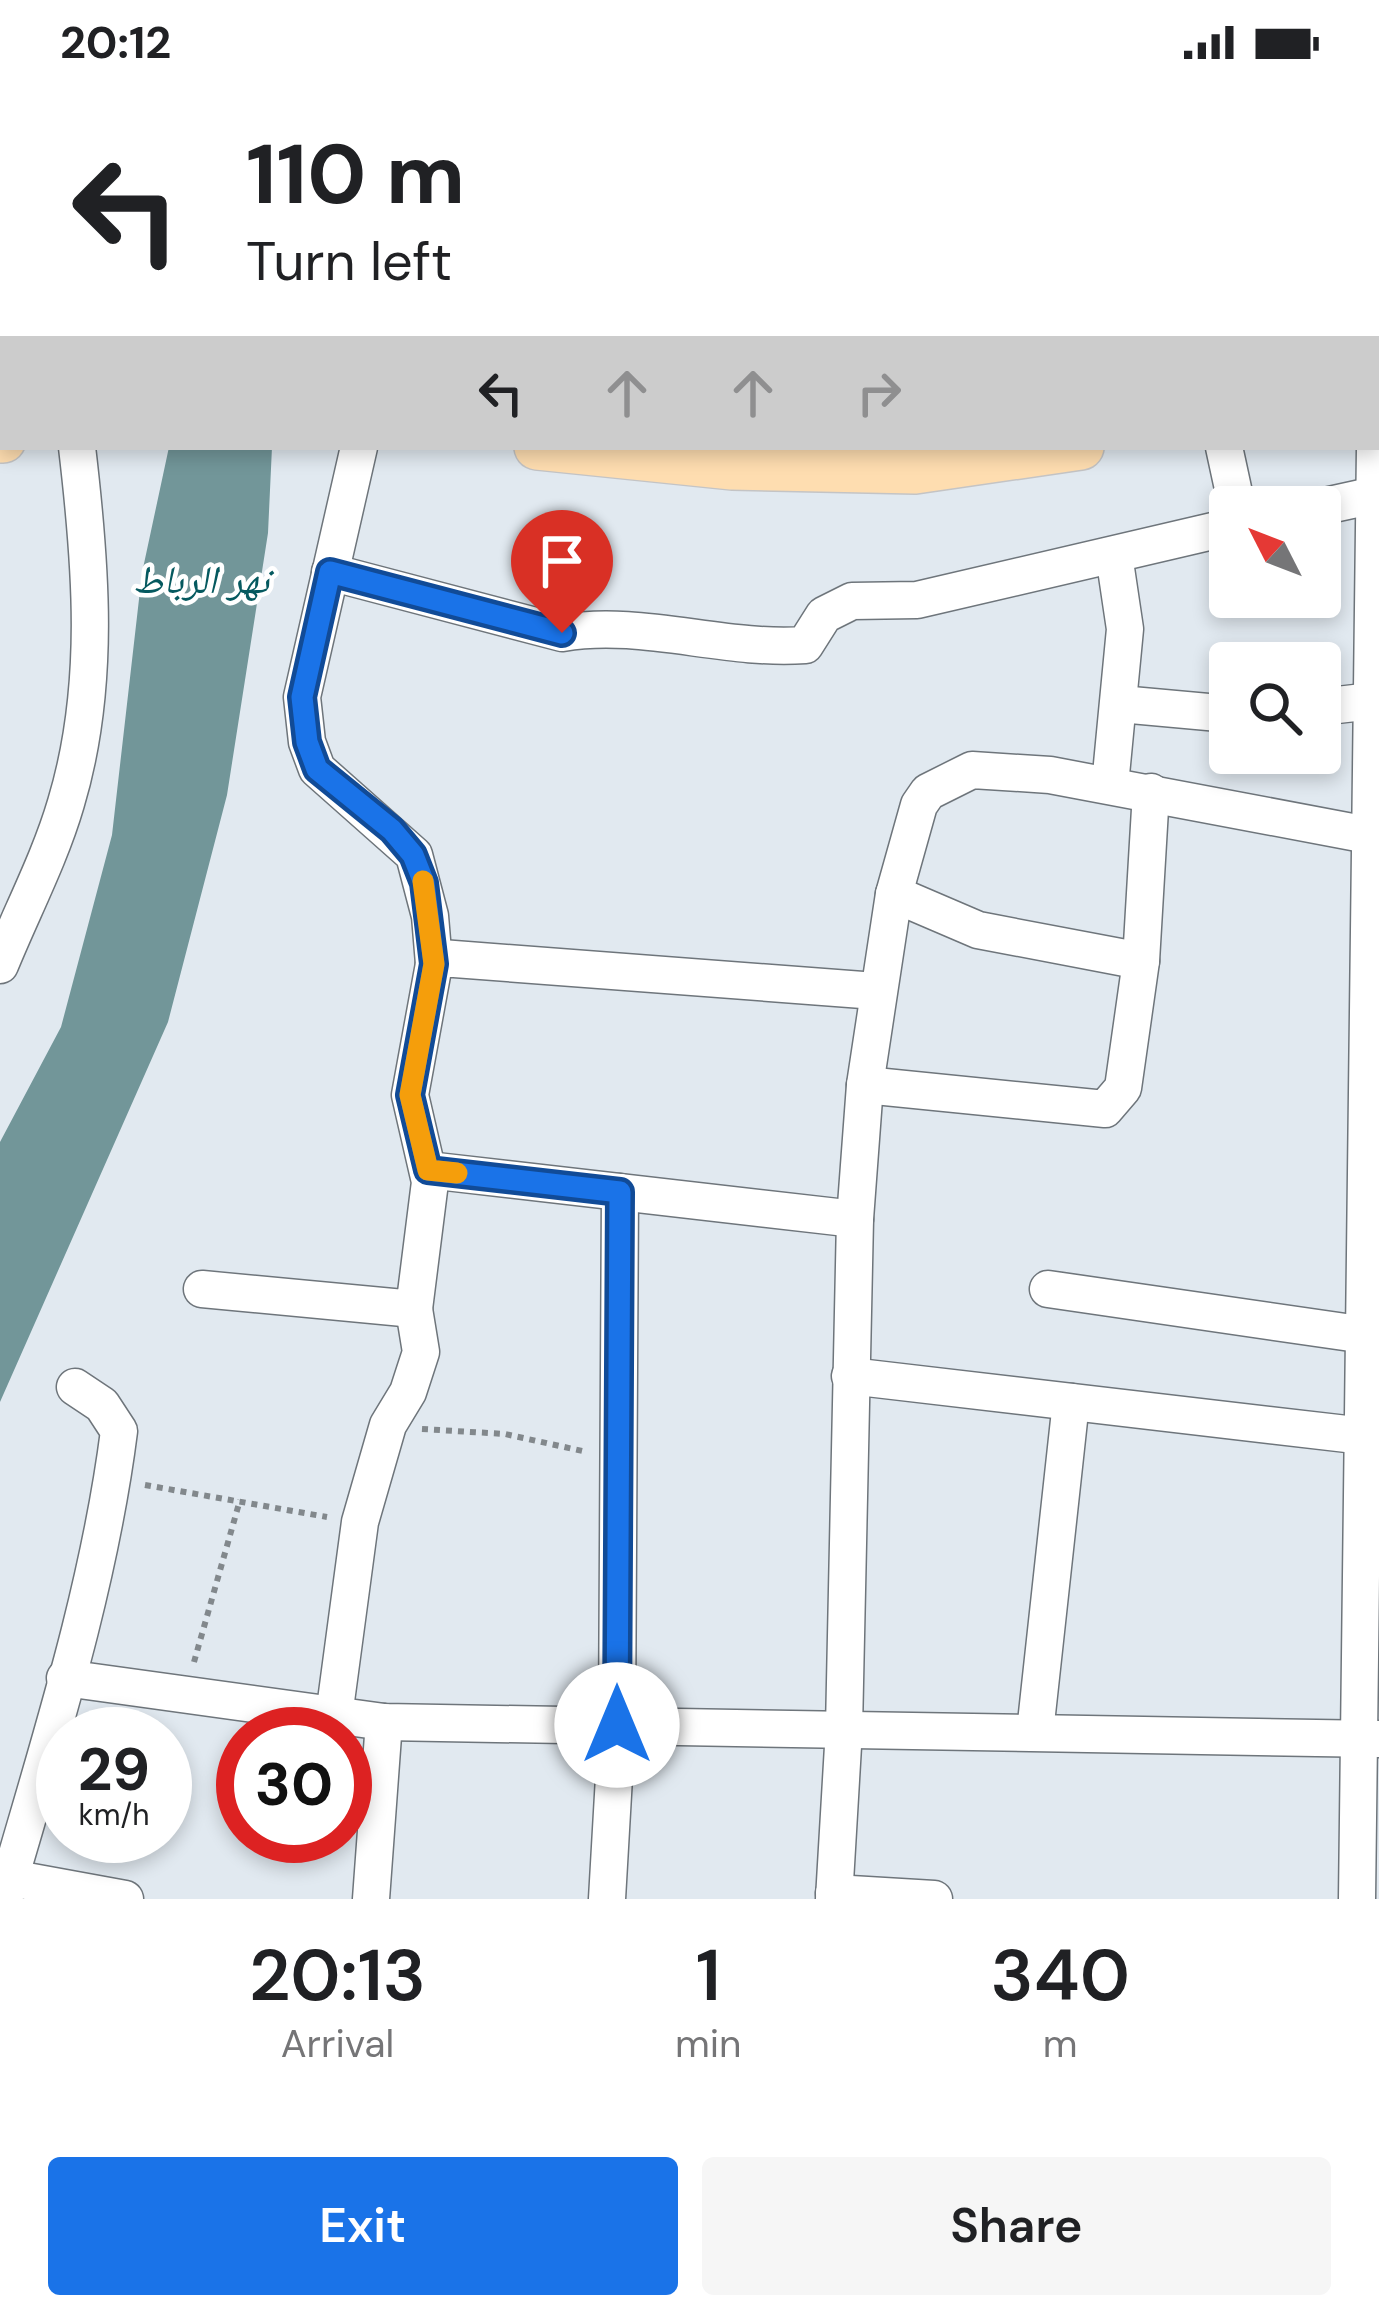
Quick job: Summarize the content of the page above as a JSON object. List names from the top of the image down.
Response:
{
  "water": ["نهر الرباط"],
  "north": "top left",
  "page": {
    "status": "20:12",
    "turn": ["110 m", "Turn left"],
    "speed": "29 km/h",
    "limit": "30",
    "eta": [
      "20:13",
      "Arrival",
      "1",
      "min",
      "340",
      "m"
    ],
    "buttons": ["Exit", "Share"]
  }
}
